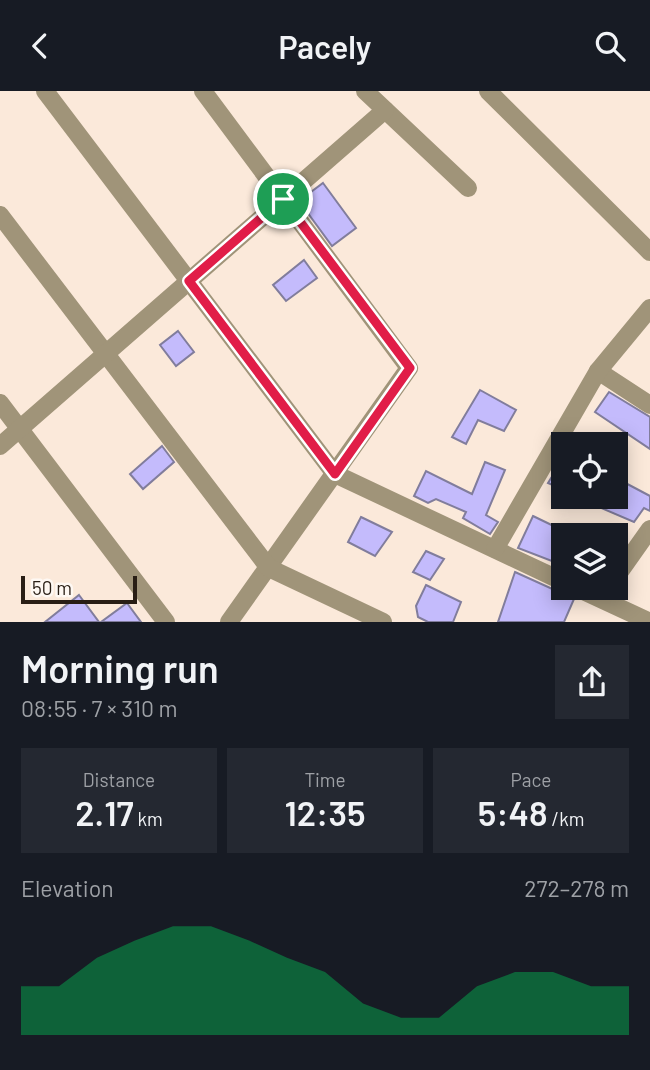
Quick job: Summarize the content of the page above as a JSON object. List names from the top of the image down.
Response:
{
  "scale_bar": "50 m",
  "page": {
    "header": "Pacely",
    "scale": "50 m",
    "heading": ["Morning run", "08:55 · 7 × 310 m"],
    "stats": [
      ["Distance", "2.17 km"],
      ["Time", "12:35"],
      ["Pace", "5:48 /km"]
    ],
    "chart": ["Elevation", "272–278 m"]
  }
}
